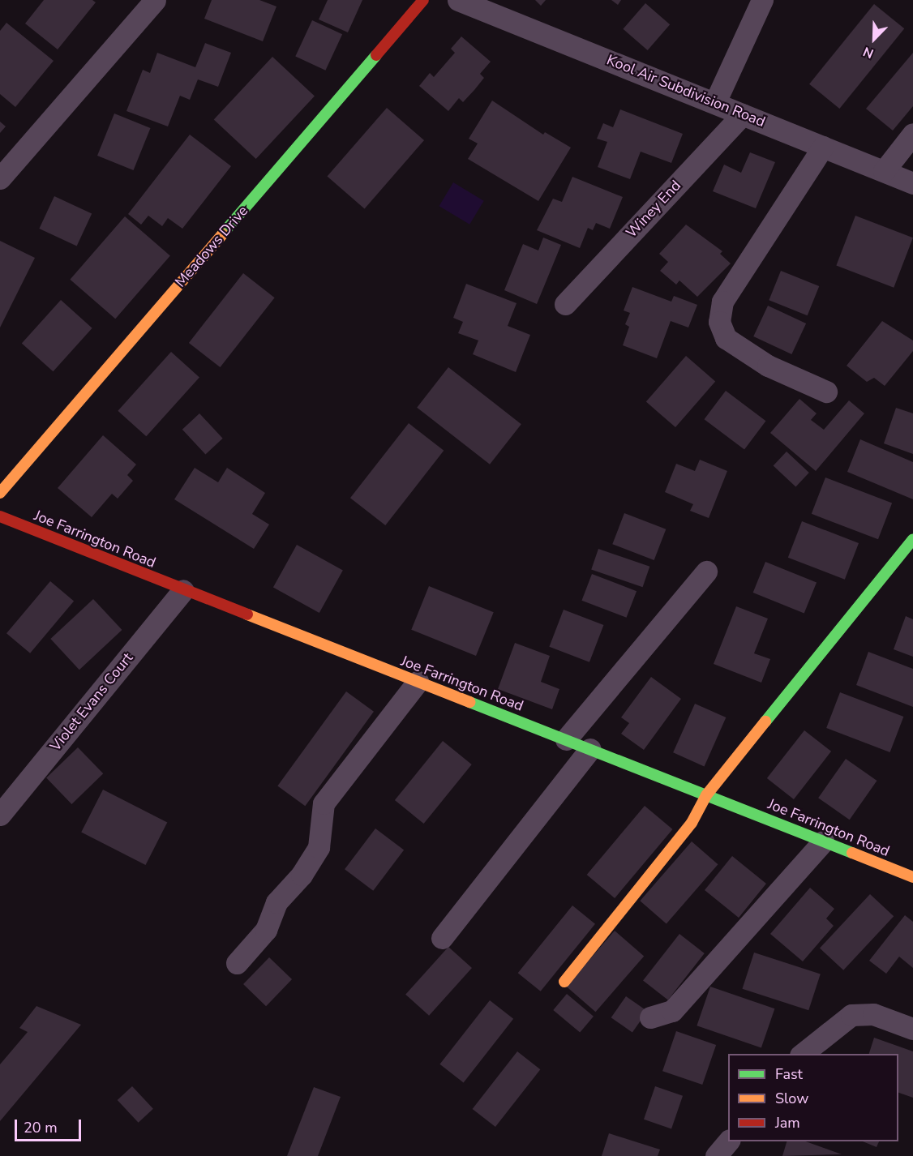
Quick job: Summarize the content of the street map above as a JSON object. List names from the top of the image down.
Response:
{
  "streets": {
    "street": [
      "Kool Air Subdivision Road",
      "Winey End",
      "Meadows Drive",
      "Joe Farrington Road",
      "Violet Evans Court"
    ]
  },
  "crossings": [
    ["Kool Air Subdivision Road", "Winey End"],
    ["Joe Farrington Road", "Violet Evans Court"]
  ],
  "legend": ["Fast", "Slow", "Jam"],
  "scale_bar": "20 m",
  "north": "bottom left"
}
